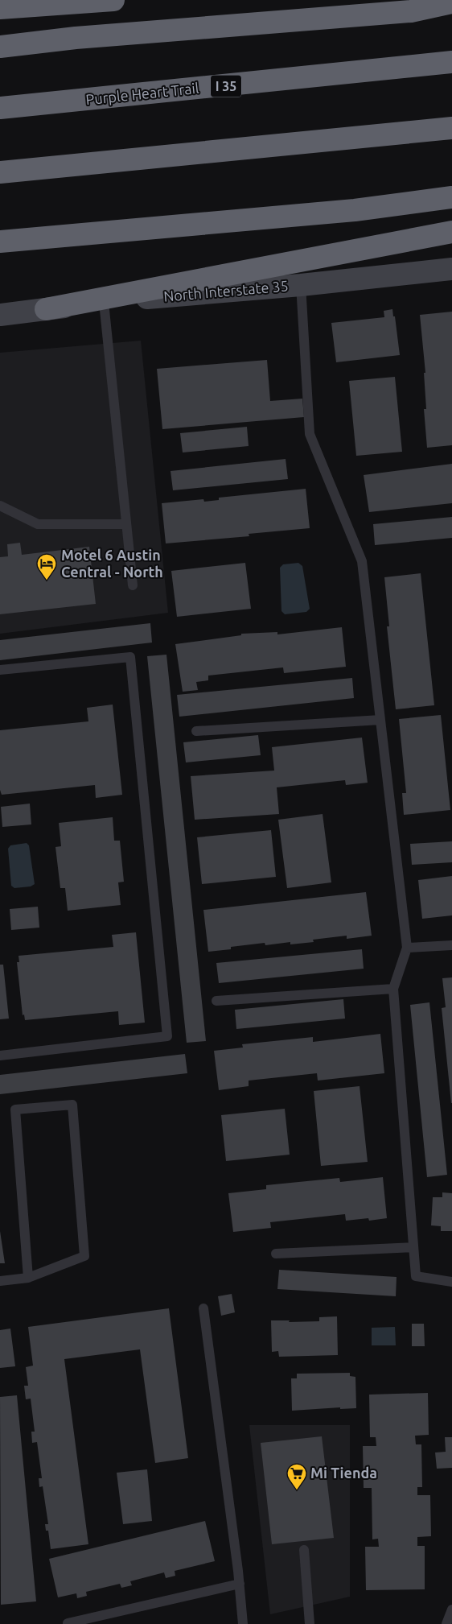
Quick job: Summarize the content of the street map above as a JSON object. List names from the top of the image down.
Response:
{
  "streets": {
    "highway": ["I 35", "Purple Heart Trail"],
    "main road": ["North Interstate 35"]
  },
  "places": {
    "hotel": ["Motel 6 Austin Central - North"],
    "supermarket": ["Mi Tienda"]
  }
}
